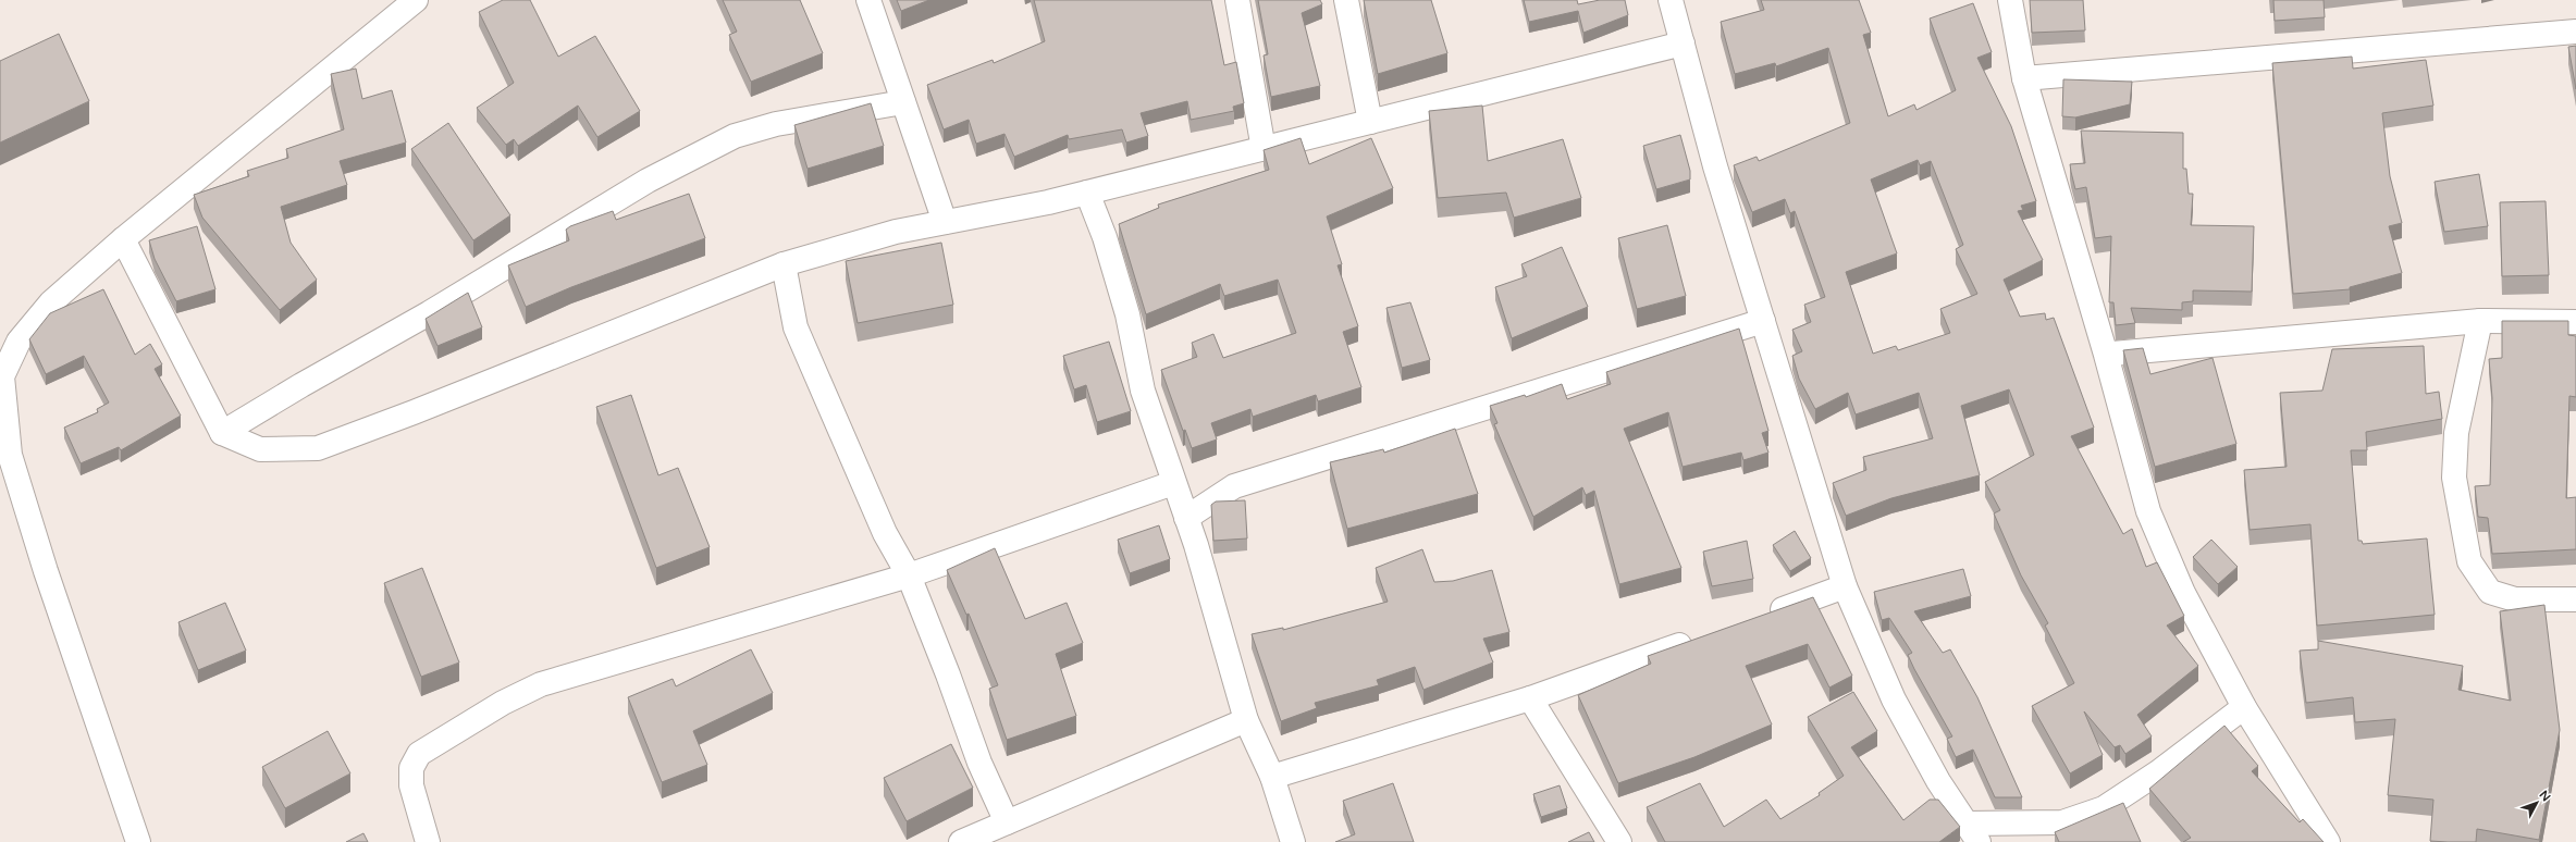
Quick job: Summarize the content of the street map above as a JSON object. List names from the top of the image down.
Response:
{
  "north": "top right"
}
